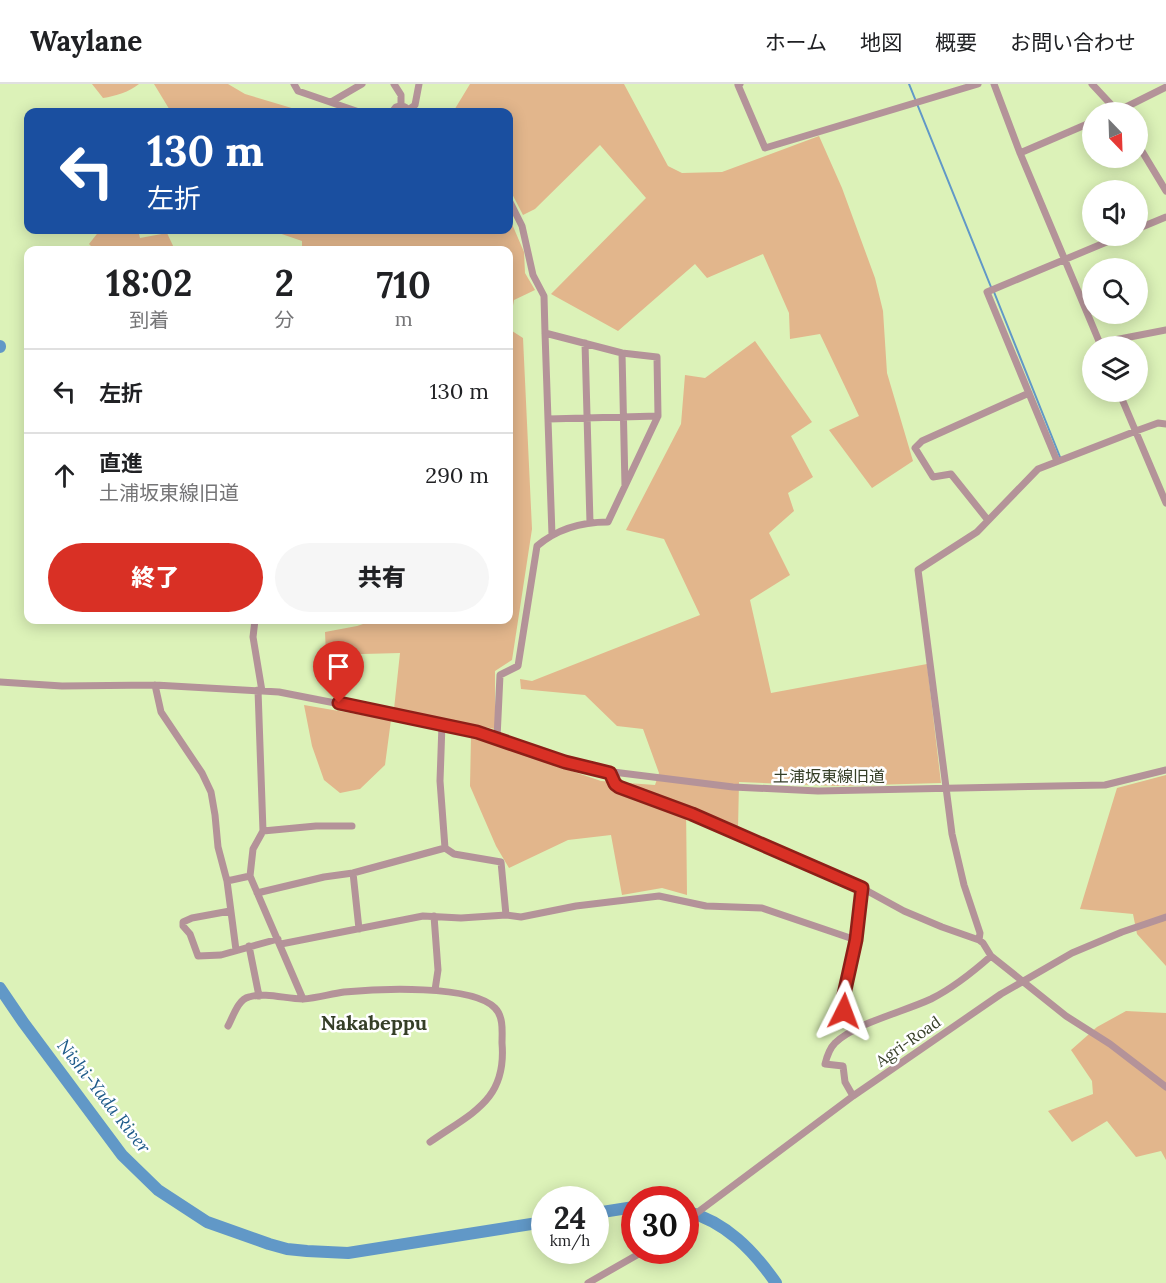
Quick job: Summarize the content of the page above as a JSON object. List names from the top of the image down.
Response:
{
  "streets": {
    "street": ["土浦坂東線旧道", "Agri-Road"]
  },
  "districts": ["Nakabeppu"],
  "water": ["Nishi-Yada River"],
  "north": "bottom right",
  "page": {
    "header": "Waylane",
    "nav": [
      "ホーム",
      "地図",
      "概要",
      "お問い合わせ"
    ],
    "turn": ["130 m", "左折"],
    "eta": [
      "18:02",
      "到着",
      "2",
      "分",
      "710",
      "m"
    ],
    "list": [
      {
        "name": "左折",
        "value": "130 m"
      },
      {
        "name": "直進",
        "note": "土浦坂東線旧道",
        "value": "290 m"
      }
    ],
    "buttons": ["終了", "共有"],
    "speed": "24 km/h",
    "limit": "30"
  }
}
